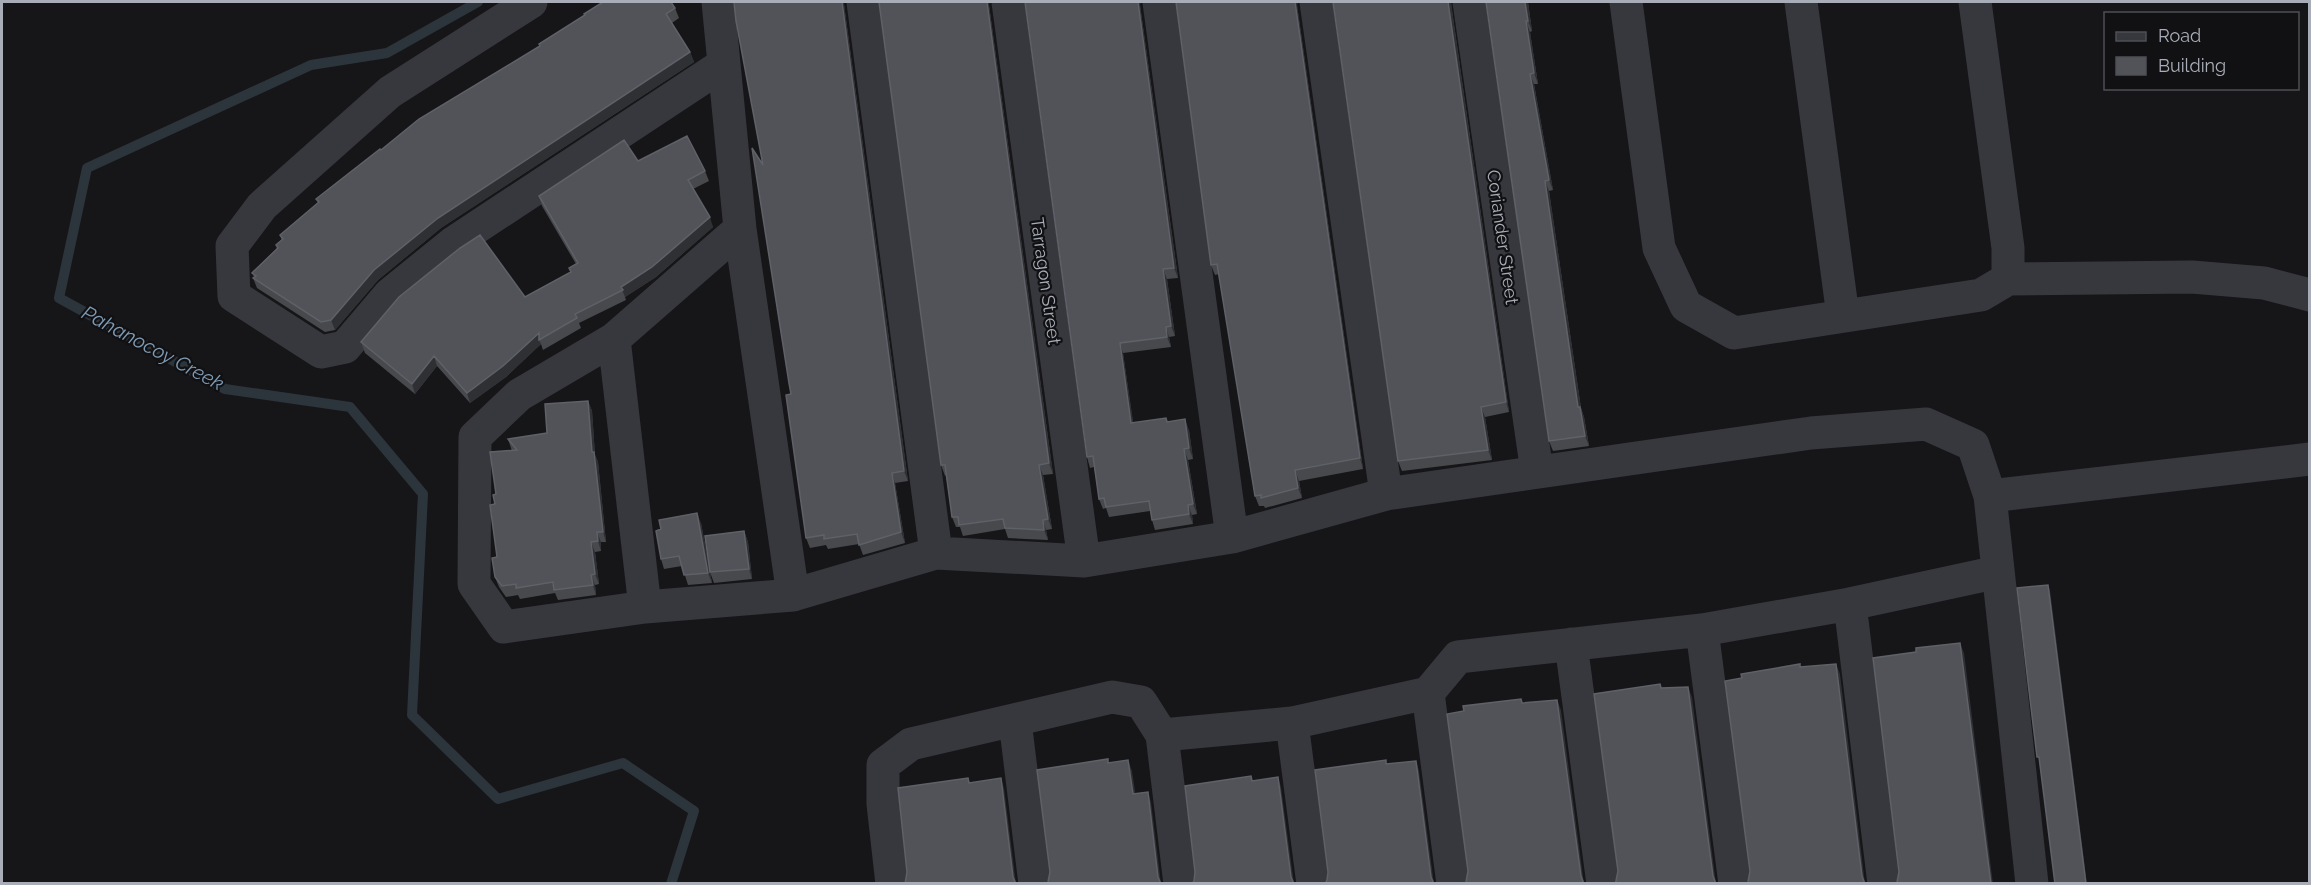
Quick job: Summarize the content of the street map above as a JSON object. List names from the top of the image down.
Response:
{
  "streets": {
    "street": ["Coriander Street", "Tarragon Street"]
  },
  "water": ["Pahanocoy Creek"],
  "legend": ["Road", "Building"]
}
